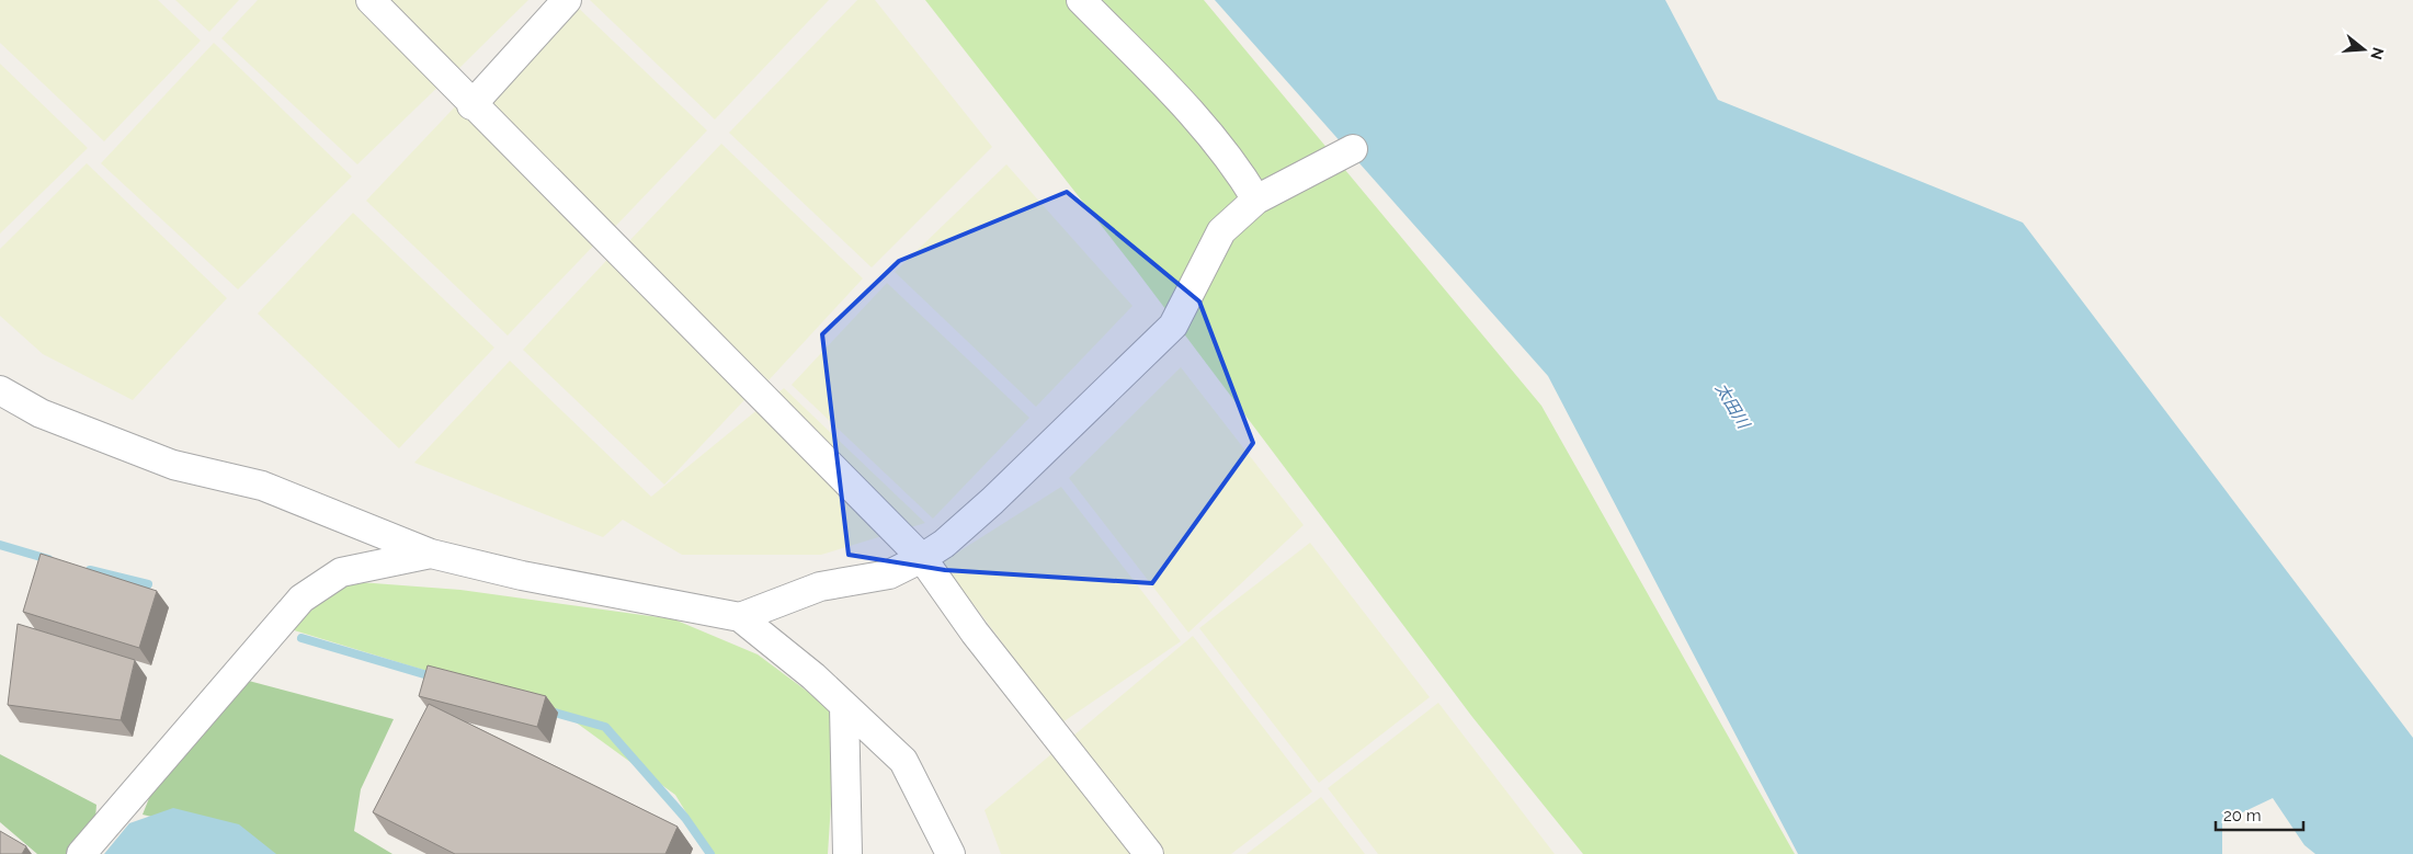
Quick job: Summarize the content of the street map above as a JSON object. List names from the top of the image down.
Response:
{
  "water": ["太田川"],
  "scale_bar": "20 m",
  "north": "right"
}
